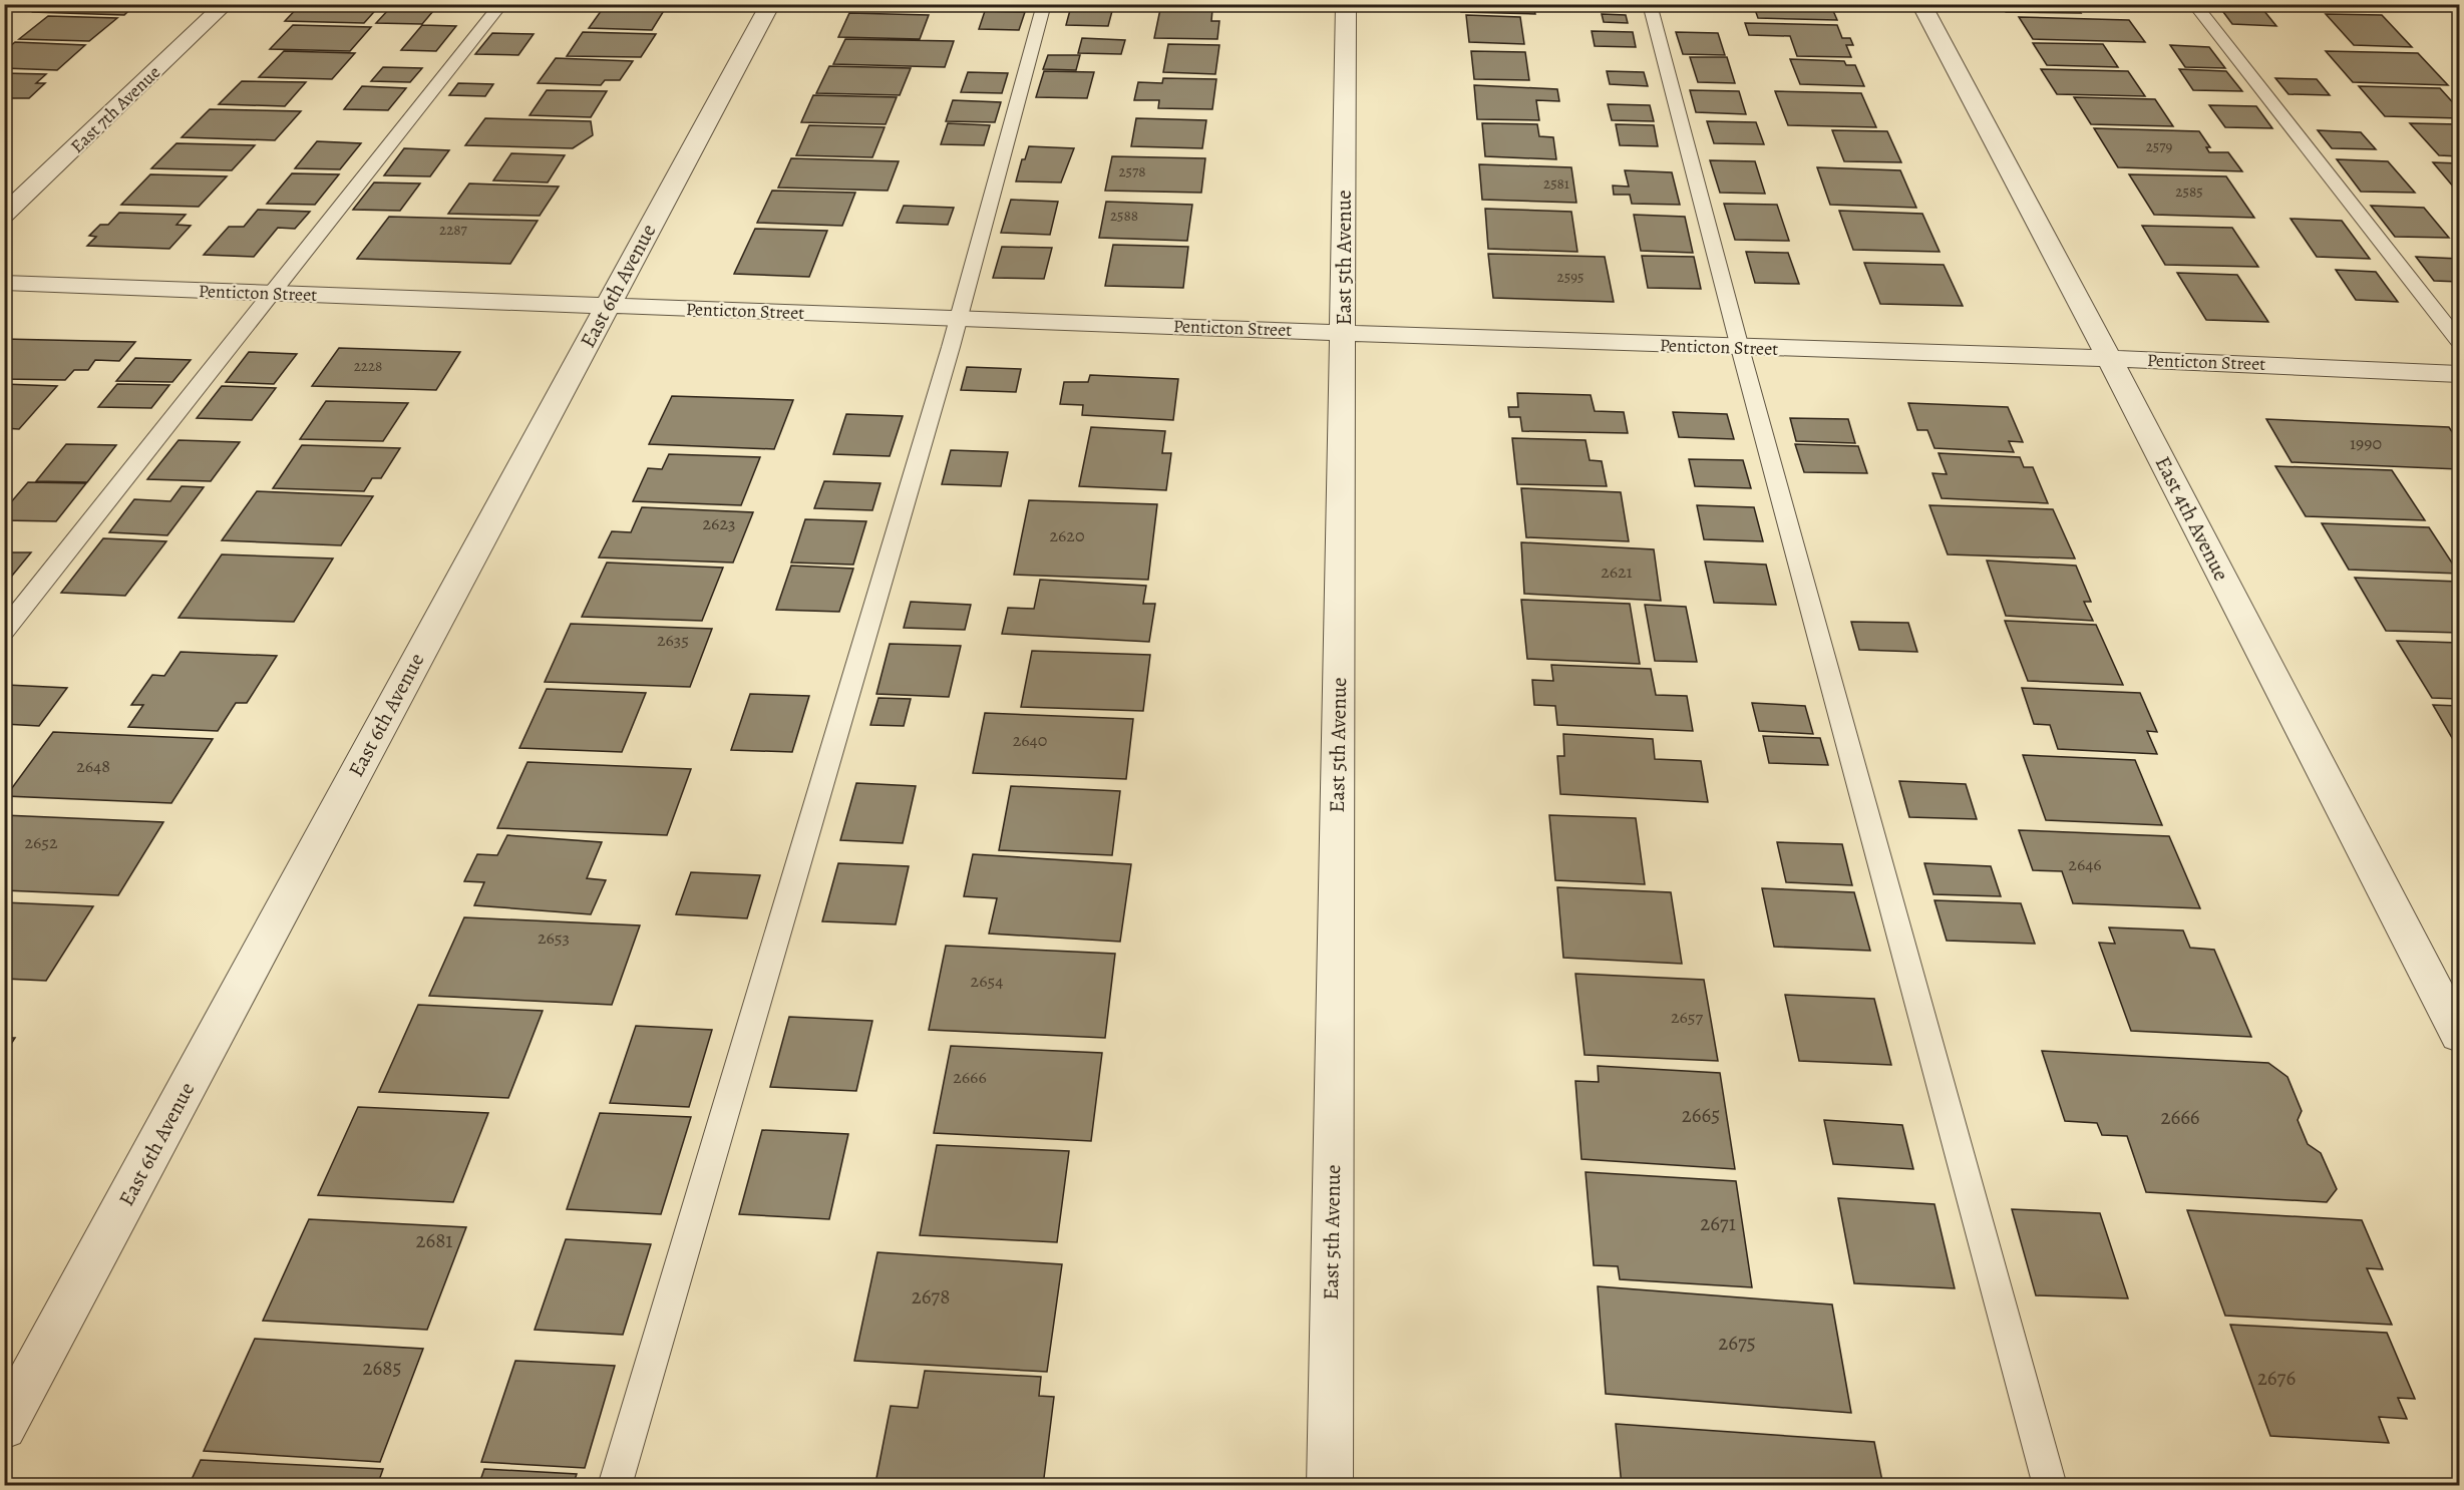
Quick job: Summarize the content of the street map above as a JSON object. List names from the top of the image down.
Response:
{
  "streets": {
    "street": [
      "East 7th Avenue",
      "East 5th Avenue",
      "East 6th Avenue",
      "Penticton Street",
      "East 4th Avenue"
    ]
  },
  "crossings": [
    ["East 5th Avenue", "Penticton Street"],
    ["East 6th Avenue", "Penticton Street"],
    ["Penticton Street", "East 4th Avenue"]
  ],
  "house_numbers": [
    "2579",
    "2578",
    "2581",
    "2585",
    "2588",
    "2287",
    "2595",
    "2228",
    "1990",
    "2623",
    "2620",
    "2621",
    "2635",
    "2640",
    "2648",
    "2652",
    "2646",
    "2653",
    "2654",
    "2657",
    "2666",
    "2665",
    "2666",
    "2671",
    "2681",
    "2678",
    "2675",
    "2685",
    "2676"
  ]
}
